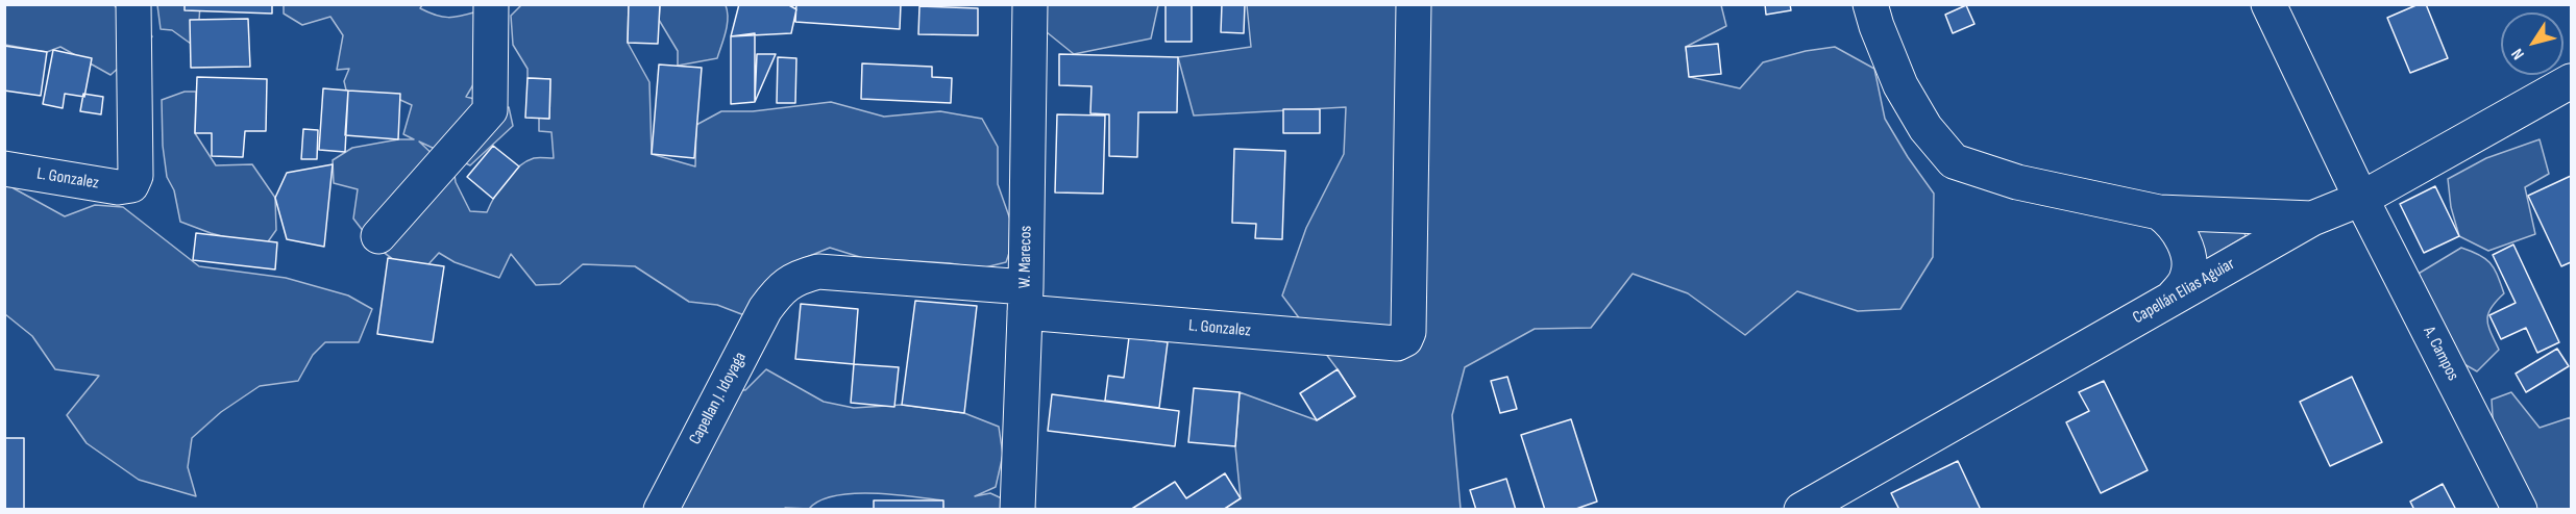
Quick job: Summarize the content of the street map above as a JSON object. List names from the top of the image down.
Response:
{
  "streets": {
    "street": [
      "L. Gonzalez",
      "W. Marecos",
      "Capellán Elias Aguiar",
      "A. Campos",
      "Capellan J. Idoyaga"
    ]
  },
  "crossings": [
    ["L. Gonzalez", "W. Marecos"],
    ["L. Gonzalez", "Capellan J. Idoyaga"],
    ["Capellán Elias Aguiar", "A. Campos"]
  ],
  "north": "bottom left"
}
